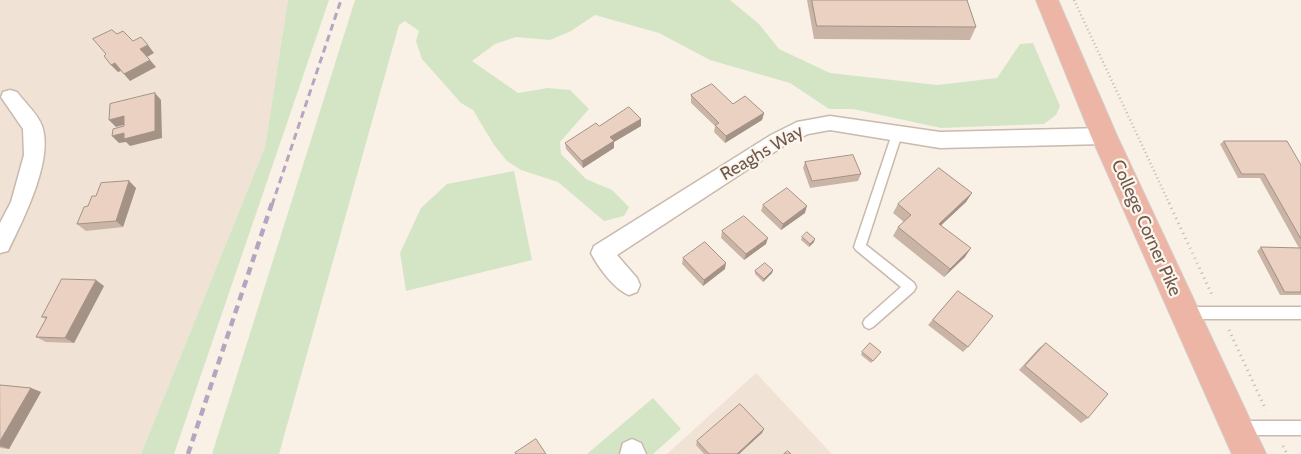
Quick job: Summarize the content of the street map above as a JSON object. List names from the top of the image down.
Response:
{
  "streets": {
    "highway": ["College Corner Pike"],
    "street": ["Reaghs Way"]
  },
  "crossings": [
    ["Reaghs Way", "College Corner Pike"]
  ]
}
